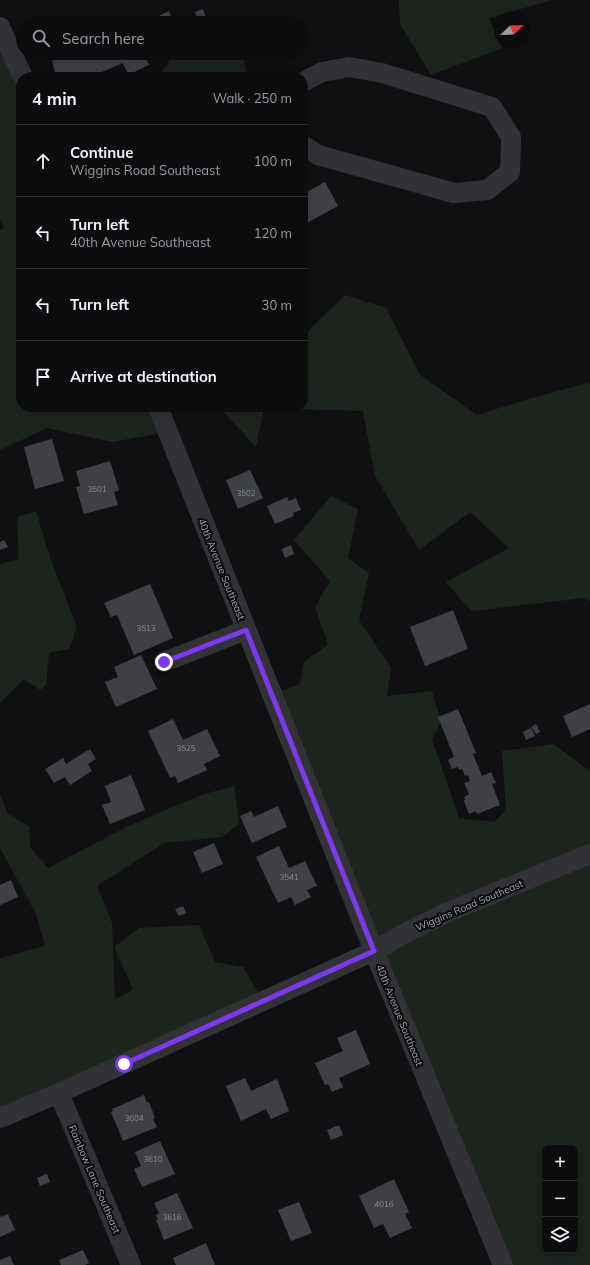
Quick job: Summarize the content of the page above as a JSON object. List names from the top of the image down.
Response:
{
  "streets": {
    "street": ["40th Avenue Southeast", "Wiggins Road Southeast", "Rainbow Lane Southeast"]
  },
  "crossings": [
    ["40th Avenue Southeast", "Wiggins Road Southeast"],
    ["Wiggins Road Southeast", "Rainbow Lane Southeast"]
  ],
  "house_numbers": [
    "3501",
    "3502",
    "3513",
    "3525",
    "3541",
    "3604",
    "3610",
    "4016",
    "3616"
  ],
  "north": "top right",
  "page": {
    "search": "Search here",
    "heading": ["4 min", "Walk · 250 m"],
    "list": [
      ["Continue", "Wiggins Road Southeast", "100 m"],
      ["Turn left", "40th Avenue Southeast", "120 m"],
      ["Turn left", "30 m"],
      "Arrive at destination"
    ],
    "map_buttons": ["+", "−"]
  }
}
